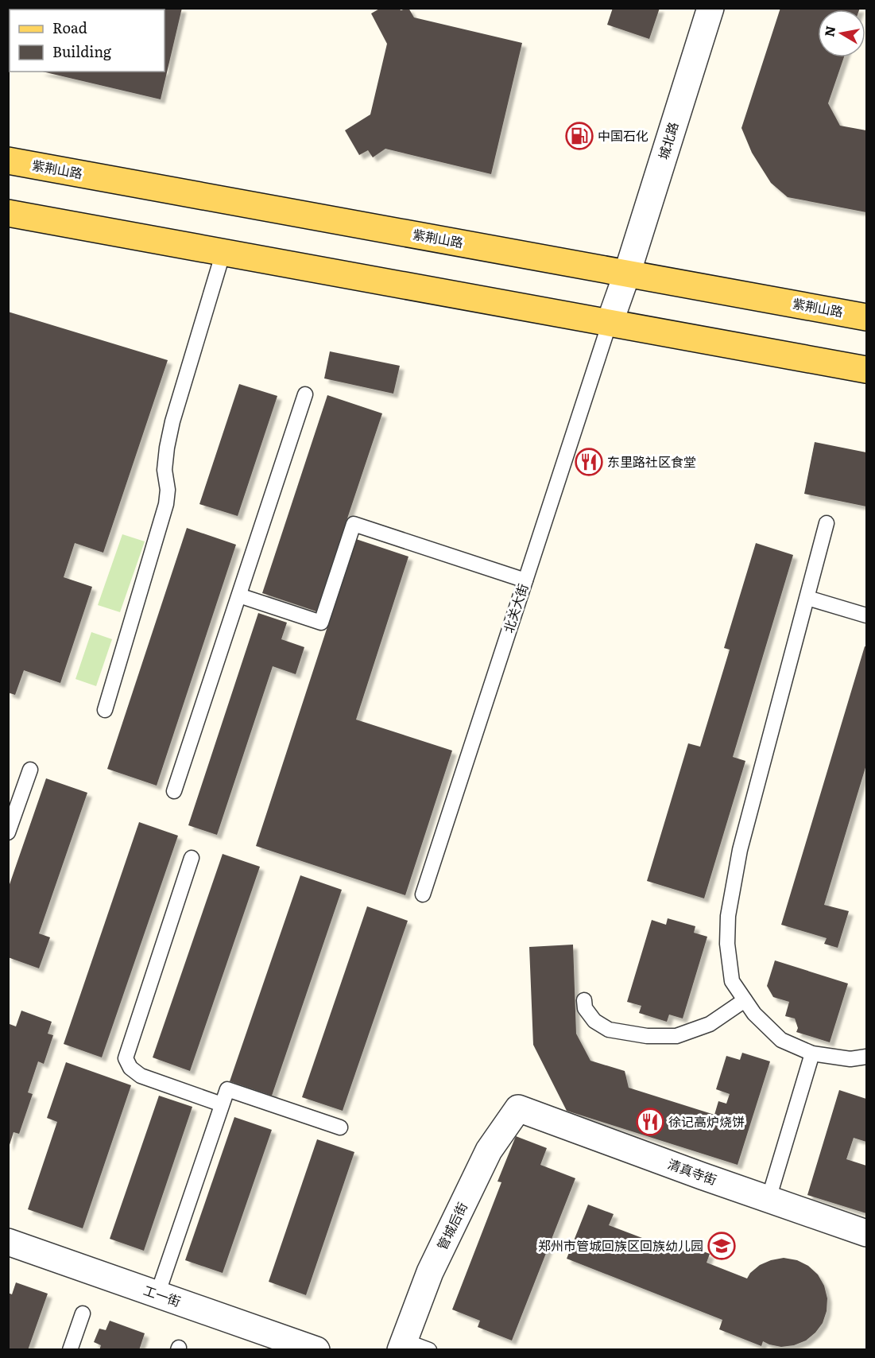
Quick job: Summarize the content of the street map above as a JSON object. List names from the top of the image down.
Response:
{
  "streets": {
    "main road": ["紫荆山路"],
    "street": [
      "城北路",
      "清真寺街",
      "管城后街",
      "工一街"
    ],
    "lane": ["北关大街"]
  },
  "crossings": [
    ["城北路", "紫荆山路"],
    ["城北路", "北关大街"],
    ["清真寺街", "管城后街"]
  ],
  "places": {
    "fuel station": ["中国石化"],
    "restaurant": ["东里路社区食堂", "徐记高炉烧饼"],
    "school or university": ["郑州市管城回族区回族幼儿园"]
  },
  "legend": ["Road", "Building"],
  "north": "left"
}
